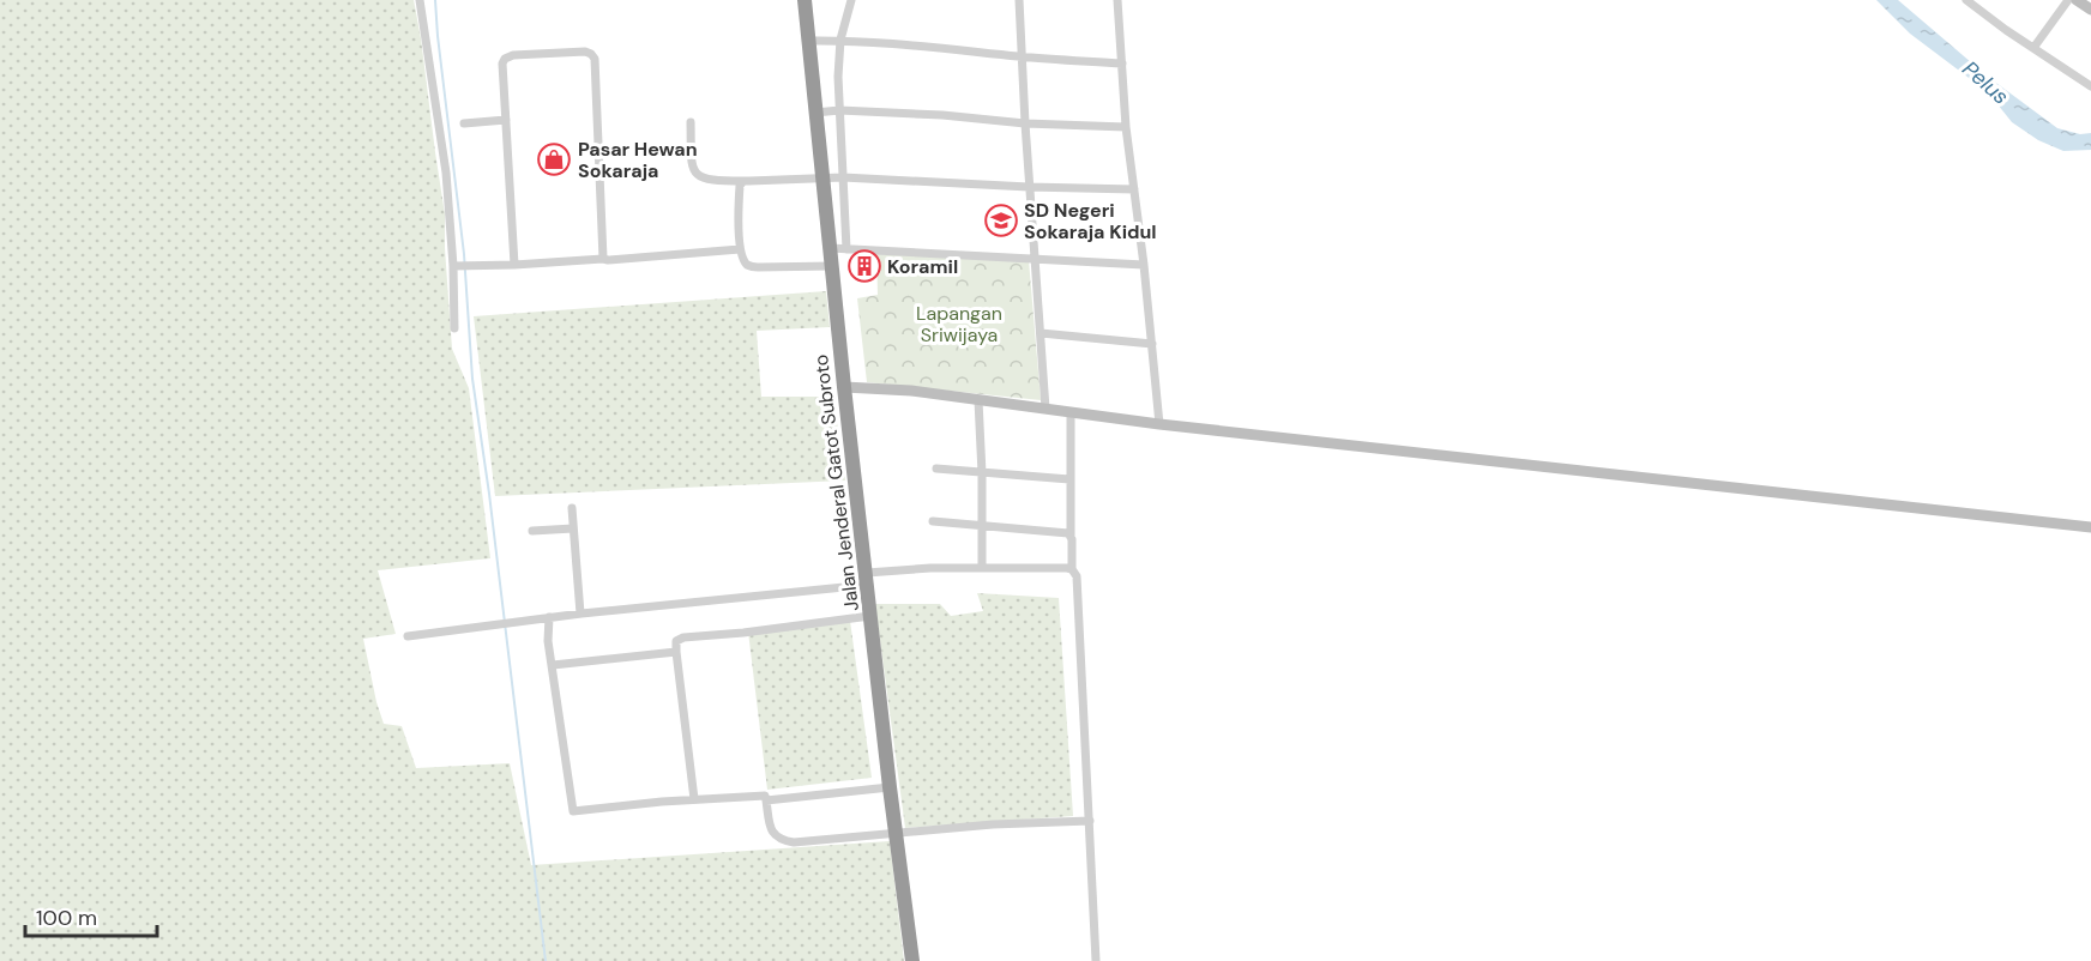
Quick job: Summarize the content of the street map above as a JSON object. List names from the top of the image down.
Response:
{
  "streets": {
    "highway": ["Jalan Jenderal Gatot Subroto"]
  },
  "water": ["Pelus"],
  "parks": ["Lapangan Sriwijaya"],
  "places": {
    "shop": ["Pasar Hewan Sokaraja"],
    "school or university": ["SD Negeri Sokaraja Kidul"],
    "building": ["Koramil"]
  },
  "scale_bar": "100 m"
}
